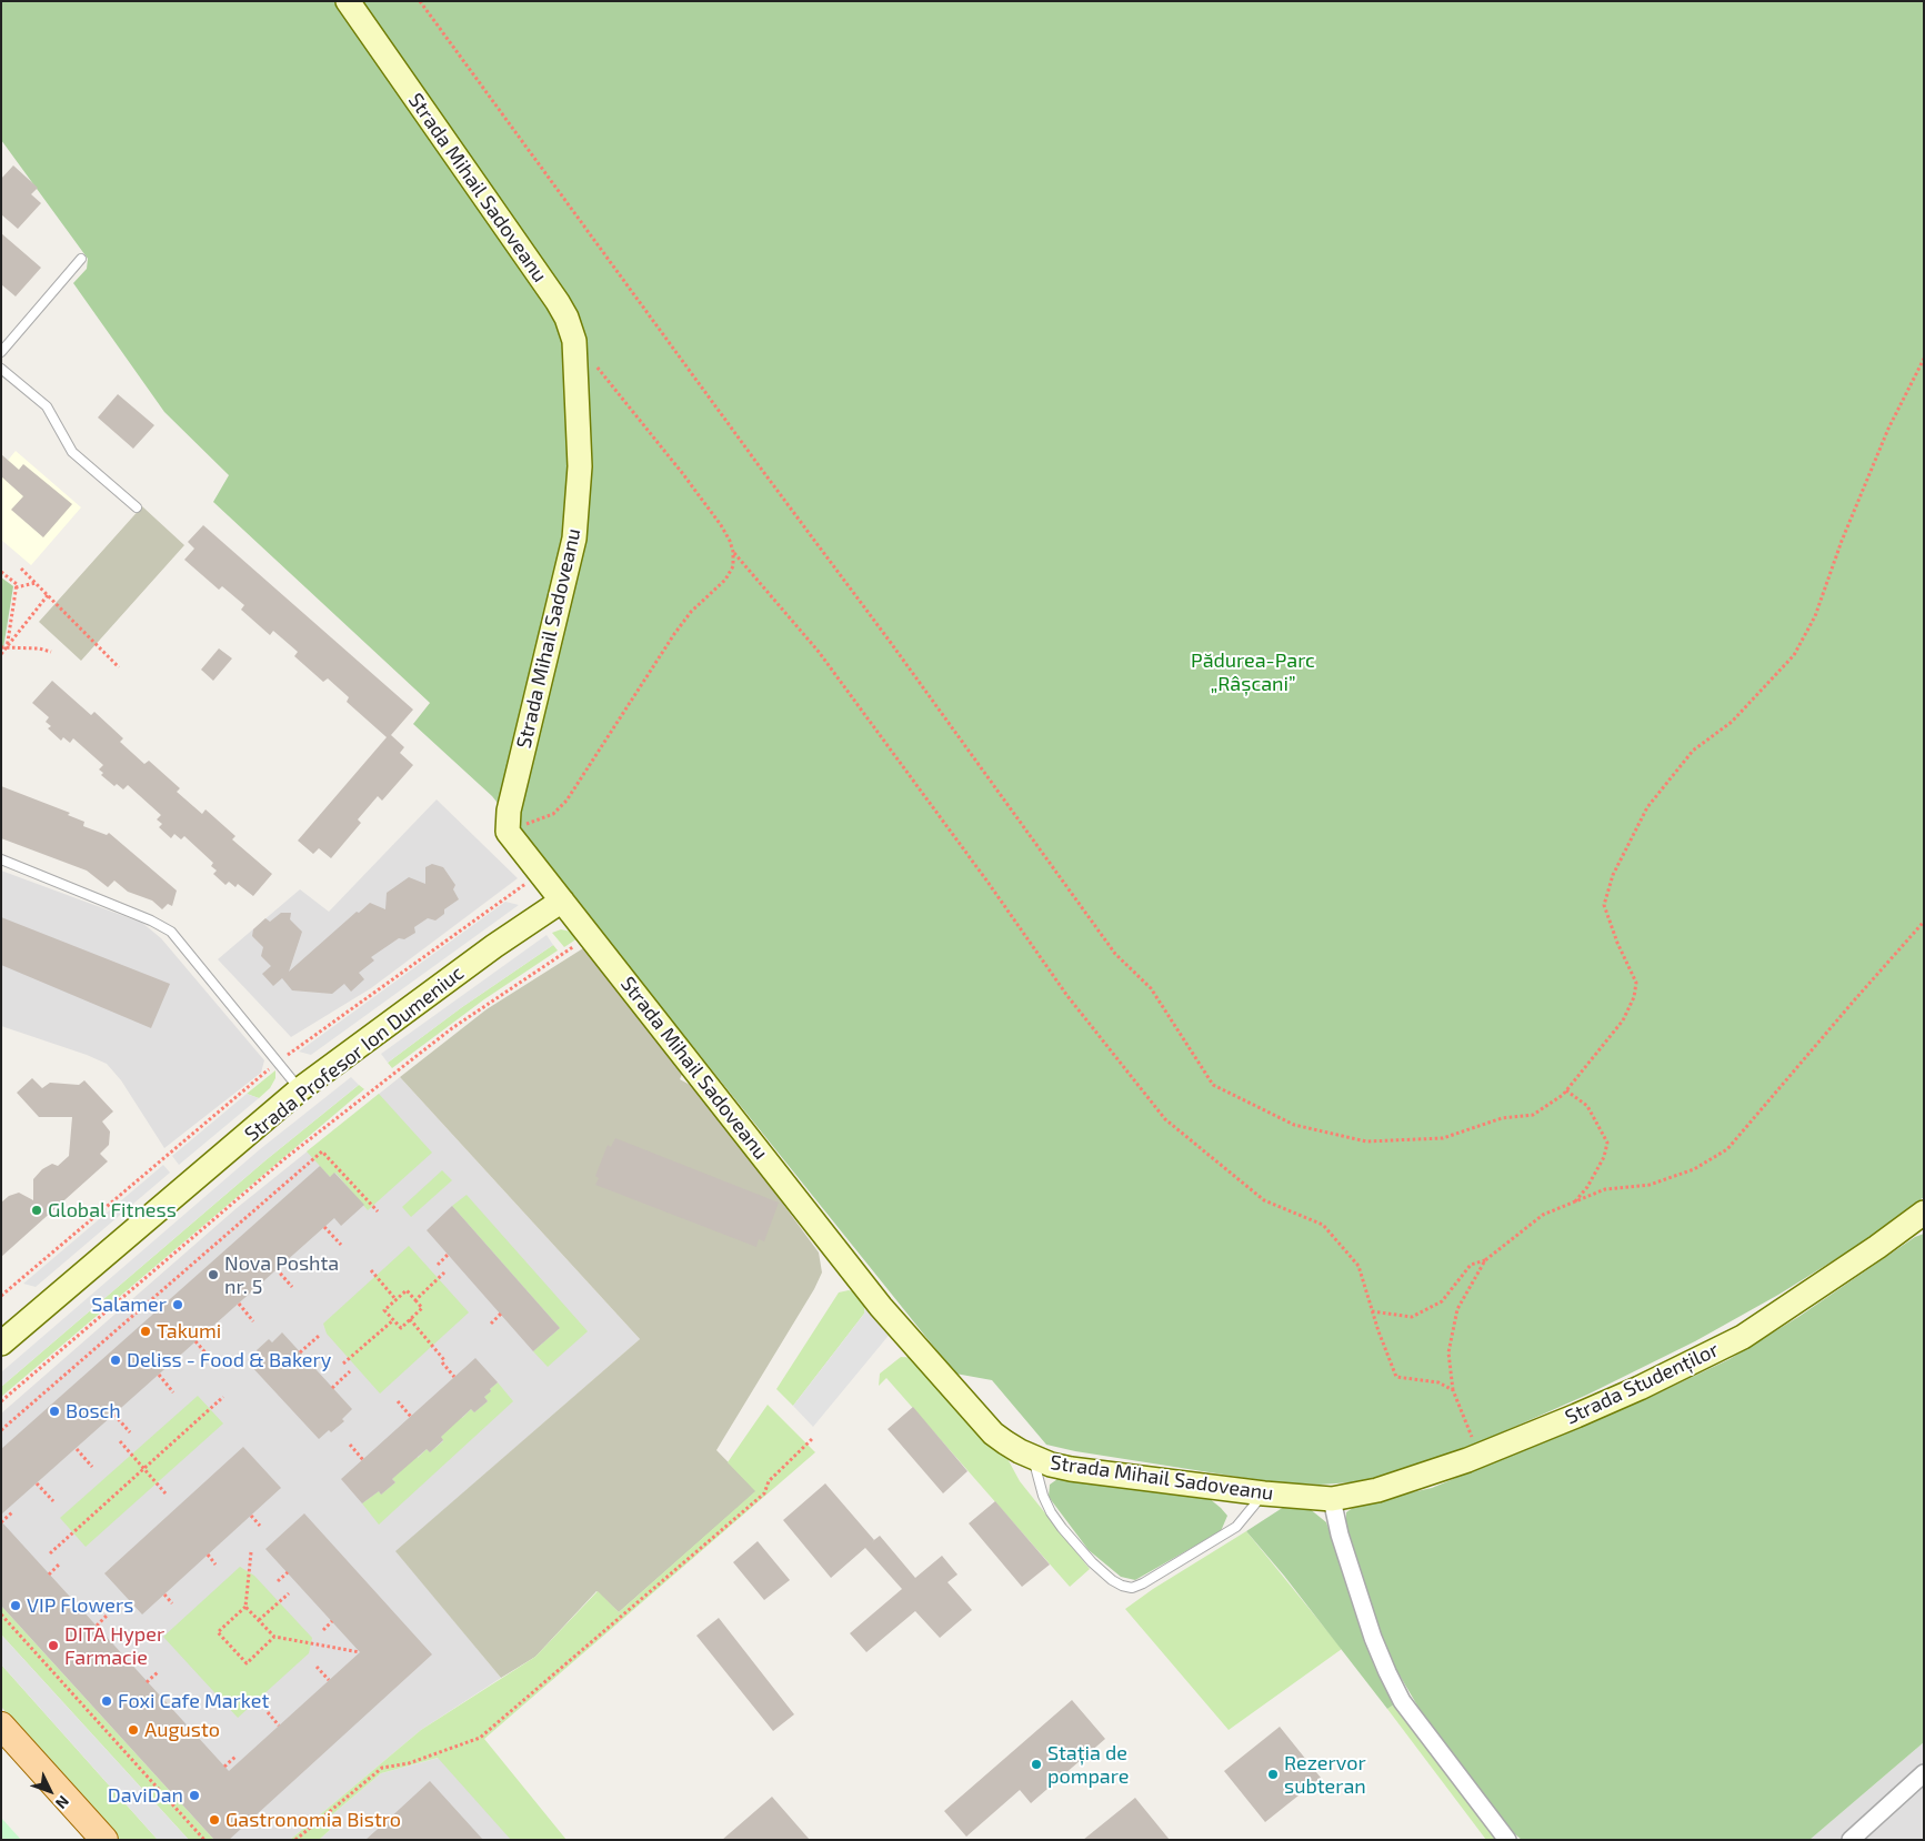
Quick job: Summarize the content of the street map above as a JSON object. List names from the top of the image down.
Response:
{
  "streets": {
    "main road": ["Strada Mihail Sadoveanu", "Strada Profesor Ion Dumeniuc", "Strada Studenților"]
  },
  "crossings": [
    ["Strada Mihail Sadoveanu", "Strada Profesor Ion Dumeniuc"],
    ["Strada Mihail Sadoveanu", "Strada Studenților"]
  ],
  "parks": ["Pădurea-Parc „Râșcani”"],
  "places": [
    "Global Fitness",
    "Nova Poshta nr. 5",
    "Salamer",
    "Takumi",
    "Deliss - Food & Bakery",
    "Bosch",
    "VIP Flowers",
    "DITA Hyper Farmacie",
    "Foxi Cafe Market",
    "Augusto",
    "Stația de pompare",
    "Rezervor subteran",
    "DaviDan",
    "Gastronomia Bistro"
  ],
  "north": "bottom right"
}
